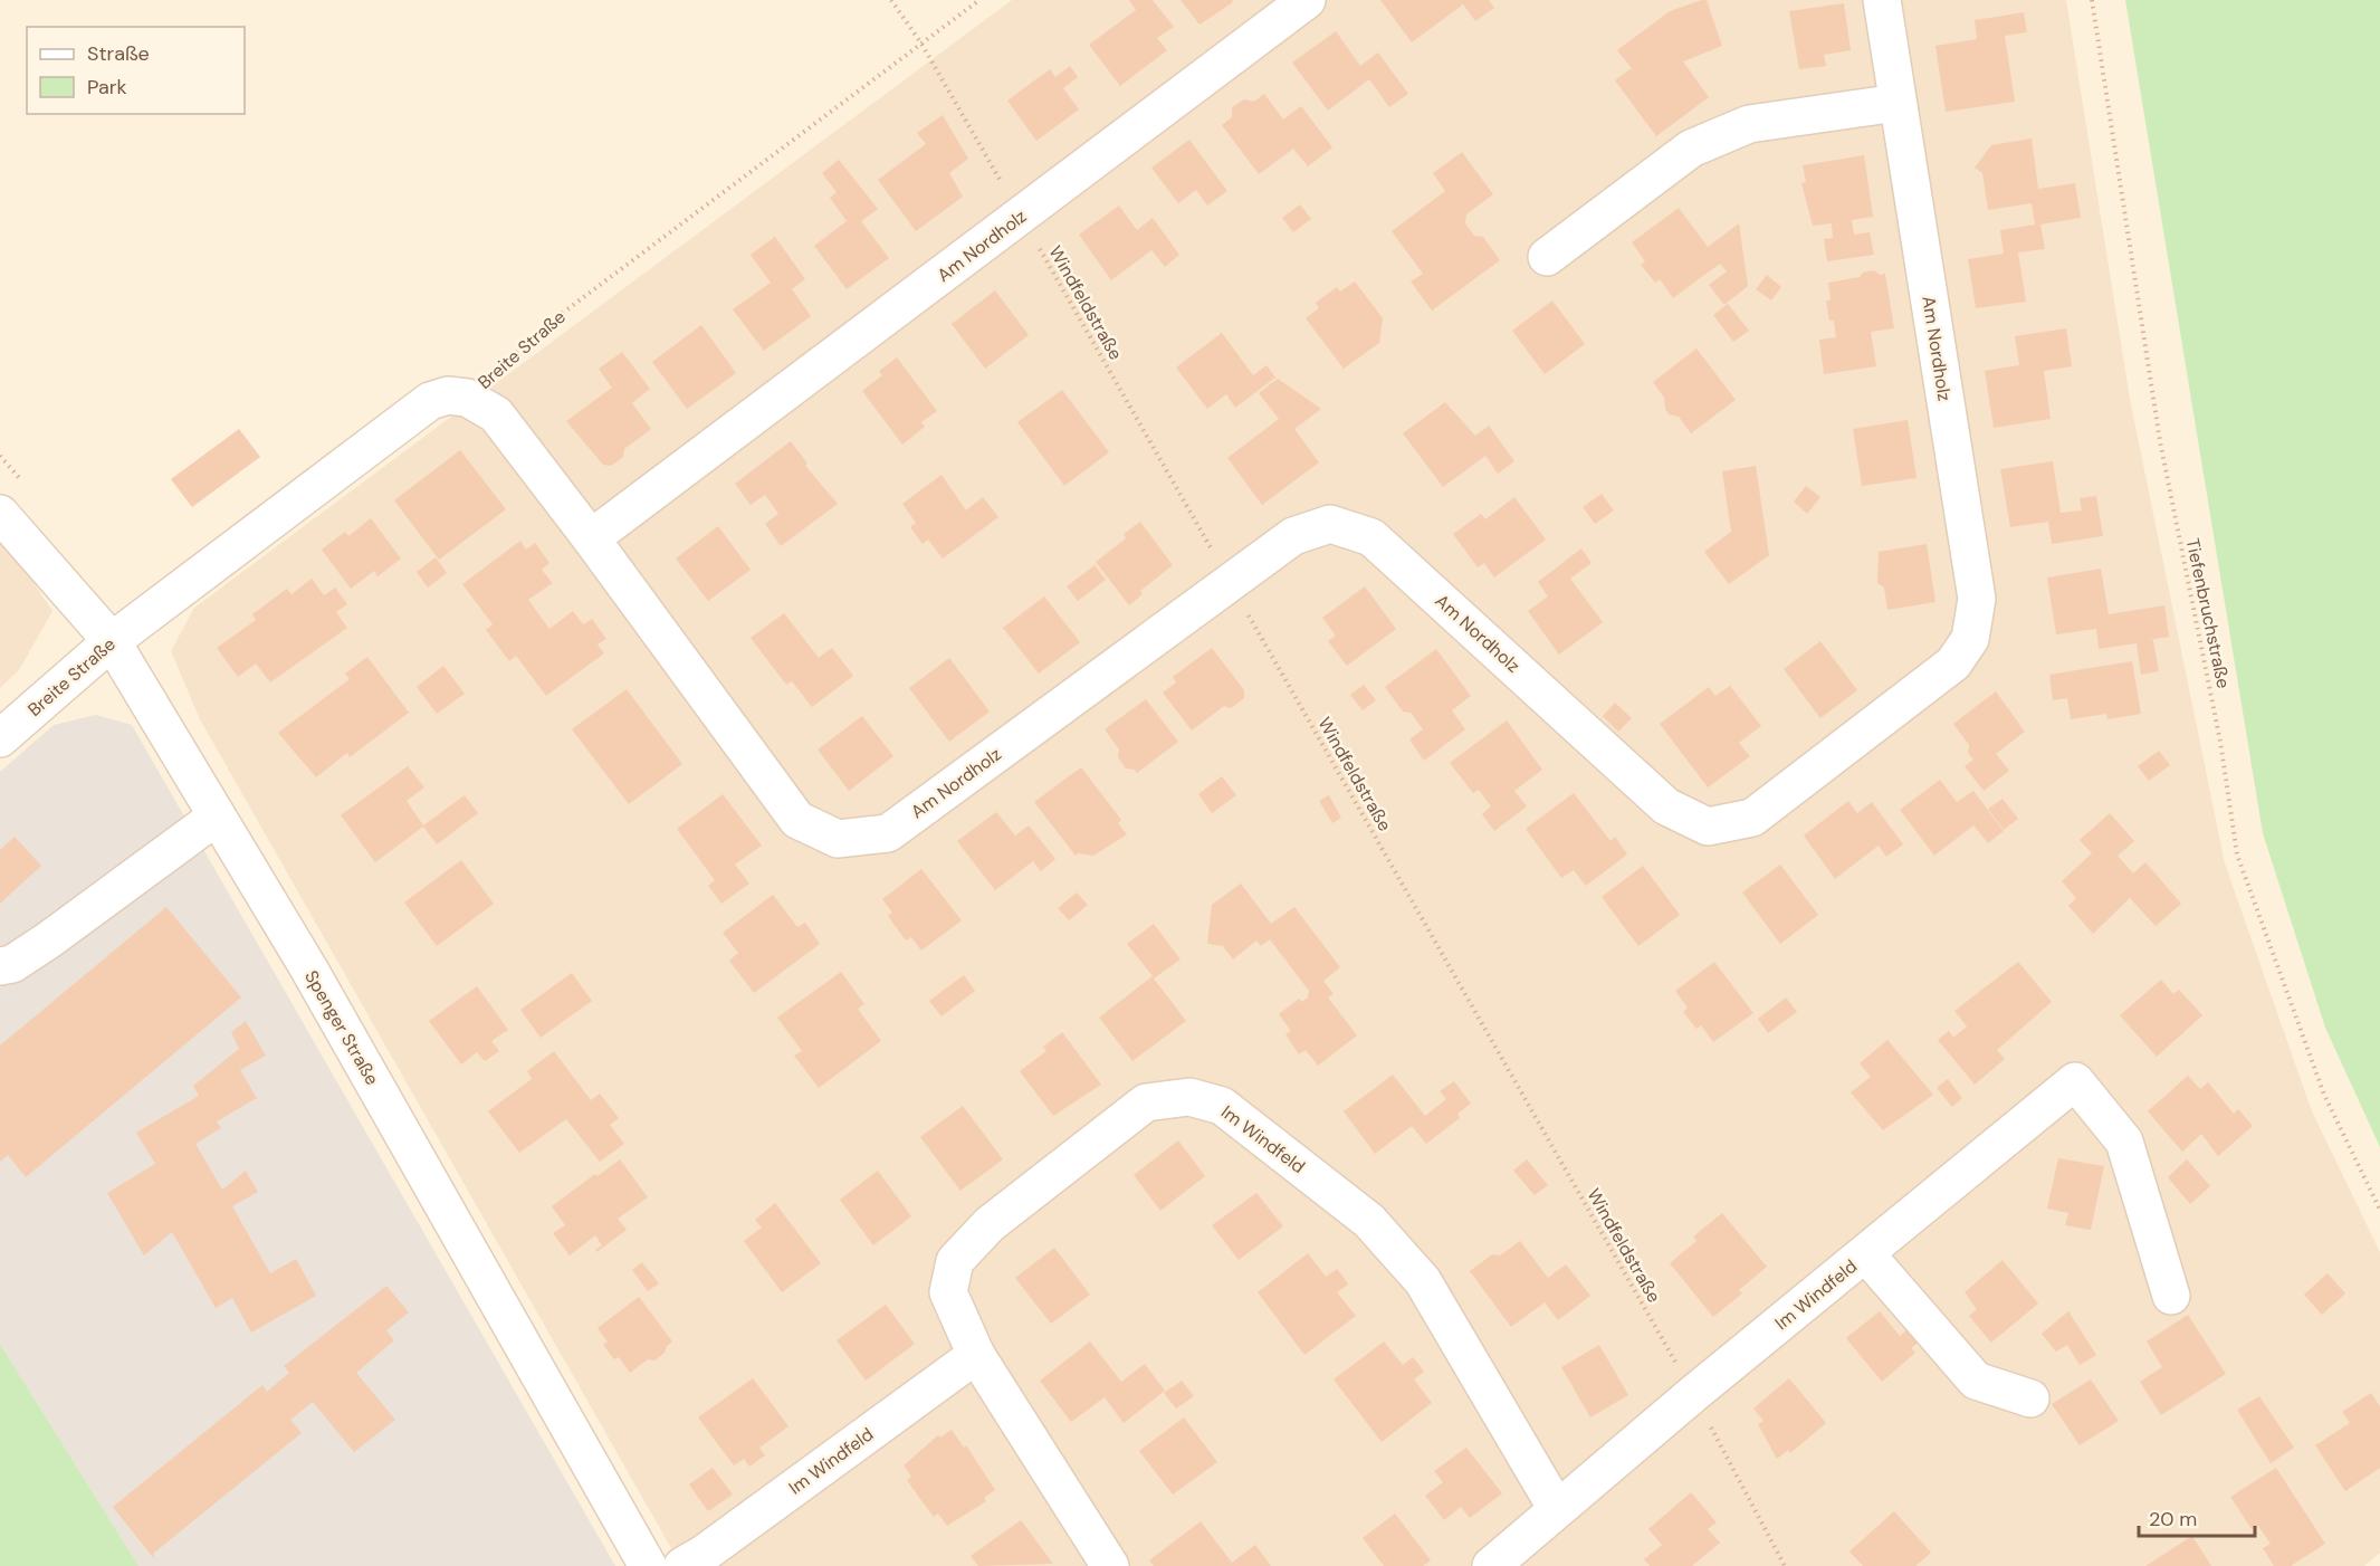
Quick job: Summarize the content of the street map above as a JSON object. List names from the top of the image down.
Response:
{
  "streets": {
    "street": [
      "Am Nordholz",
      "Breite Straße",
      "Spenger Straße",
      "Im Windfeld"
    ],
    "path": ["Windfeldstraße", "Tiefenbruchstraße"]
  },
  "crossings": [
    ["Am Nordholz", "Windfeldstraße"],
    ["Am Nordholz", "Breite Straße"],
    ["Windfeldstraße", "Breite Straße"],
    ["Windfeldstraße", "Im Windfeld"],
    ["Breite Straße", "Spenger Straße"]
  ],
  "legend": ["Straße", "Park"],
  "scale_bar": "20 m"
}
